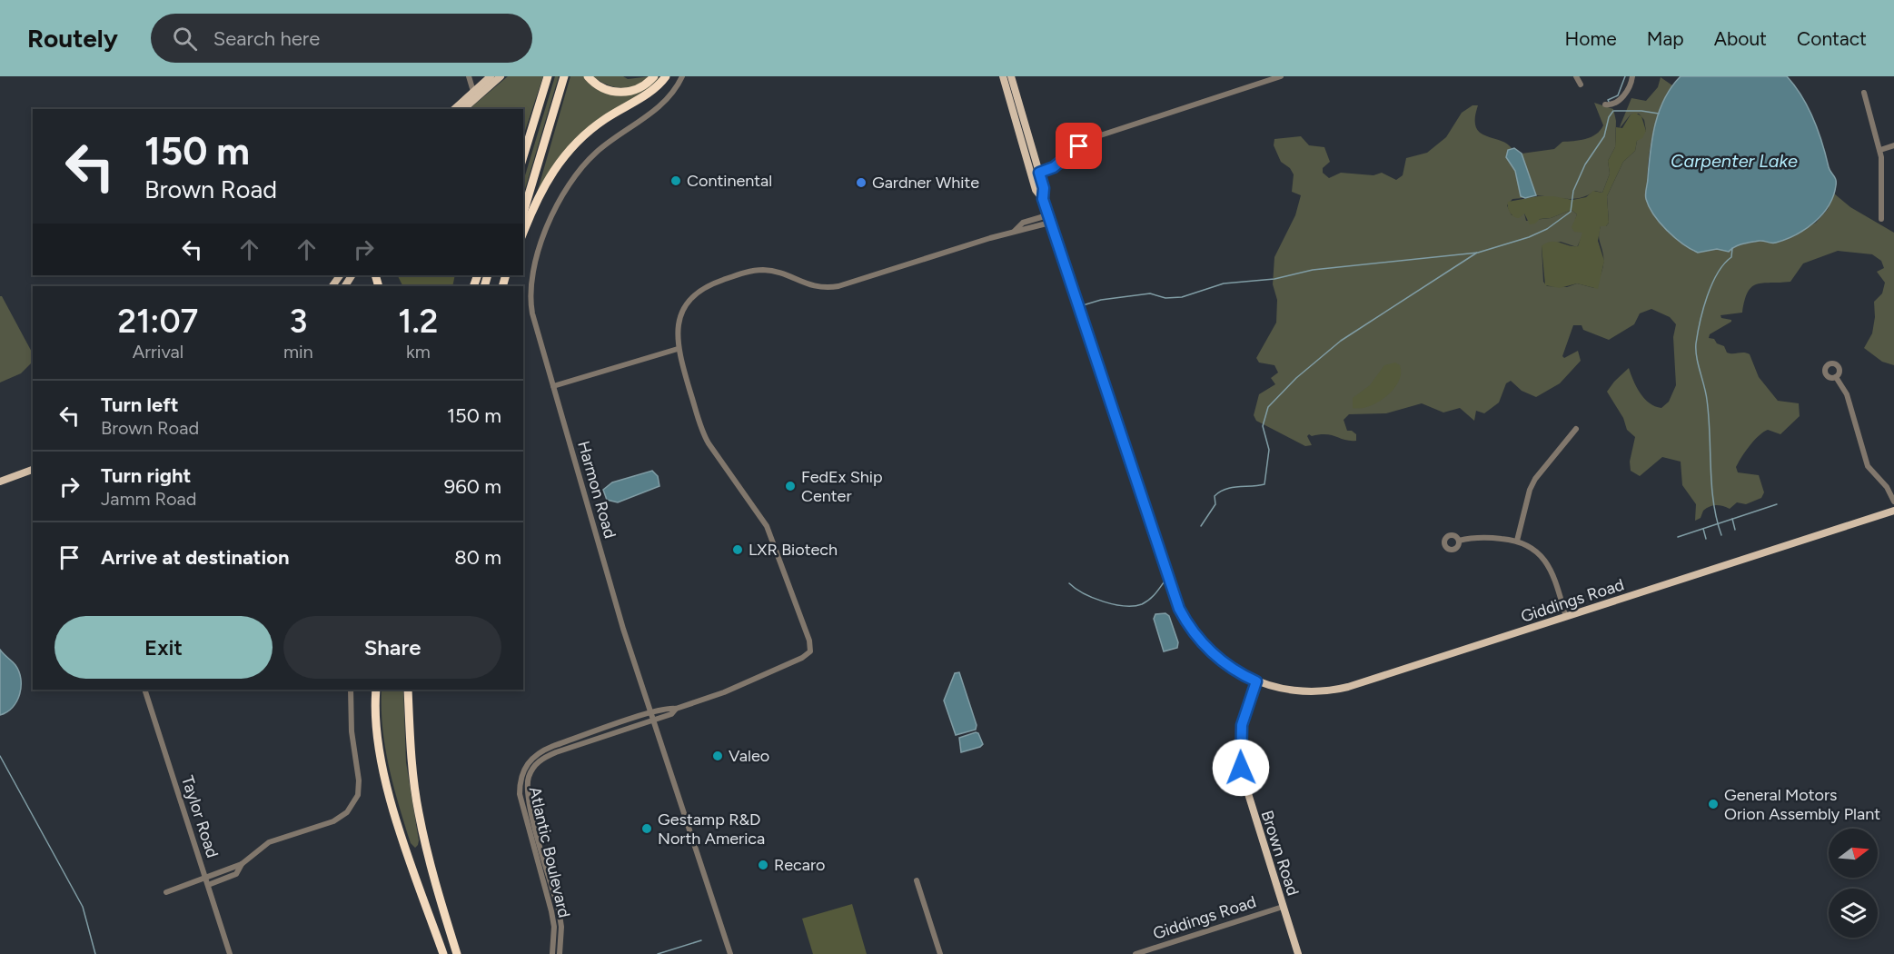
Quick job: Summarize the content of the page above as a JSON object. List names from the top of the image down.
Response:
{
  "streets": {
    "main road": ["Giddings Road", "Brown Road"],
    "street": ["Harmon Road", "Taylor Road", "Atlantic Boulevard"]
  },
  "crossings": [
    ["Harmon Road", "Atlantic Boulevard"],
    ["Giddings Road", "Brown Road"]
  ],
  "water": ["Carpenter Lake"],
  "places": [
    "Continental",
    "Gardner White",
    "FedEx Ship Center",
    "LXR Biotech",
    "Valeo",
    "General Motors Orion Assembly Plant",
    "Gestamp R&D North America",
    "Recaro"
  ],
  "north": "right",
  "page": {
    "header": "Routely",
    "search": "Search here",
    "nav": [
      "Home",
      "Map",
      "About",
      "Contact"
    ],
    "turn": ["150 m", "Brown Road"],
    "eta": [
      "21:07",
      "Arrival",
      "3",
      "min",
      "1.2",
      "km"
    ],
    "list": [
      {
        "name": "Turn left",
        "note": "Brown Road",
        "value": "150 m"
      },
      {
        "name": "Turn right",
        "note": "Jamm Road",
        "value": "960 m"
      },
      {
        "name": "Arrive at destination",
        "value": "80 m"
      }
    ],
    "buttons": ["Exit", "Share"]
  }
}
